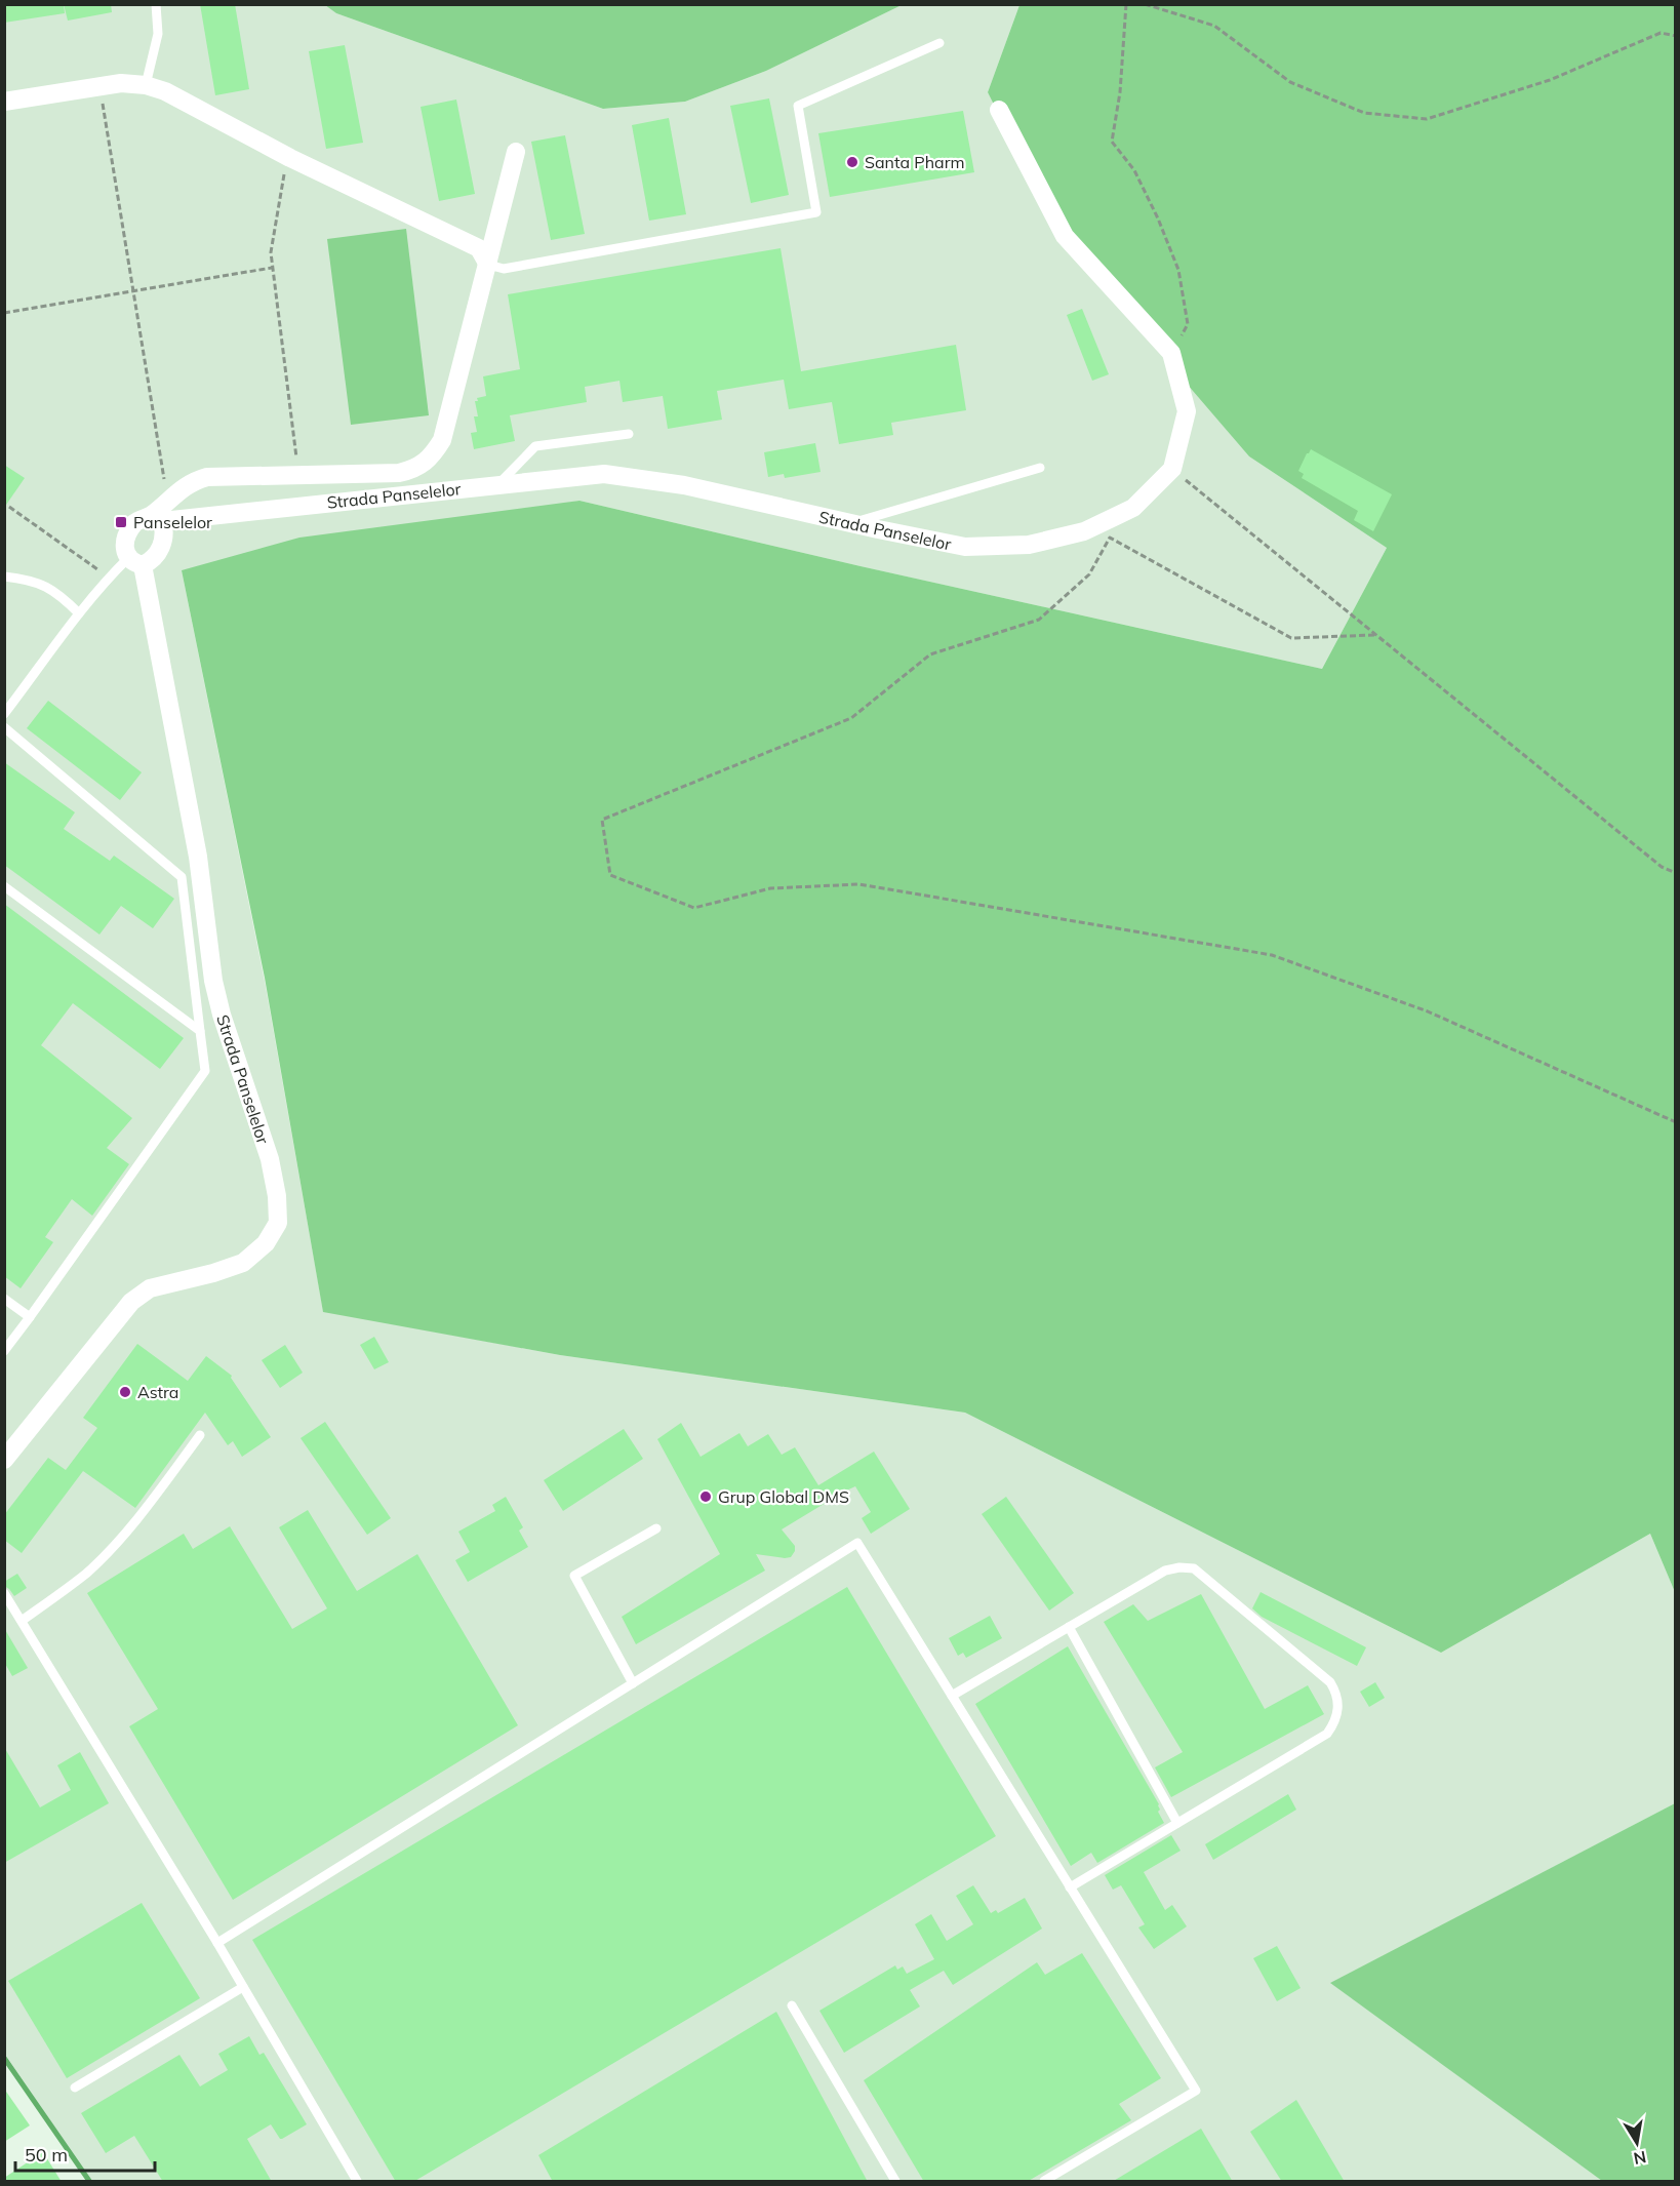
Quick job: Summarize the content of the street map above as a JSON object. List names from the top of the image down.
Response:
{
  "streets": {
    "street": ["Strada Panselelor"]
  },
  "places": {
    "other": ["Santa Pharm", "Astra", "Grup Global DMS"],
    "transit": ["Panselelor"]
  },
  "scale_bar": "50 m",
  "north": "bottom"
}
